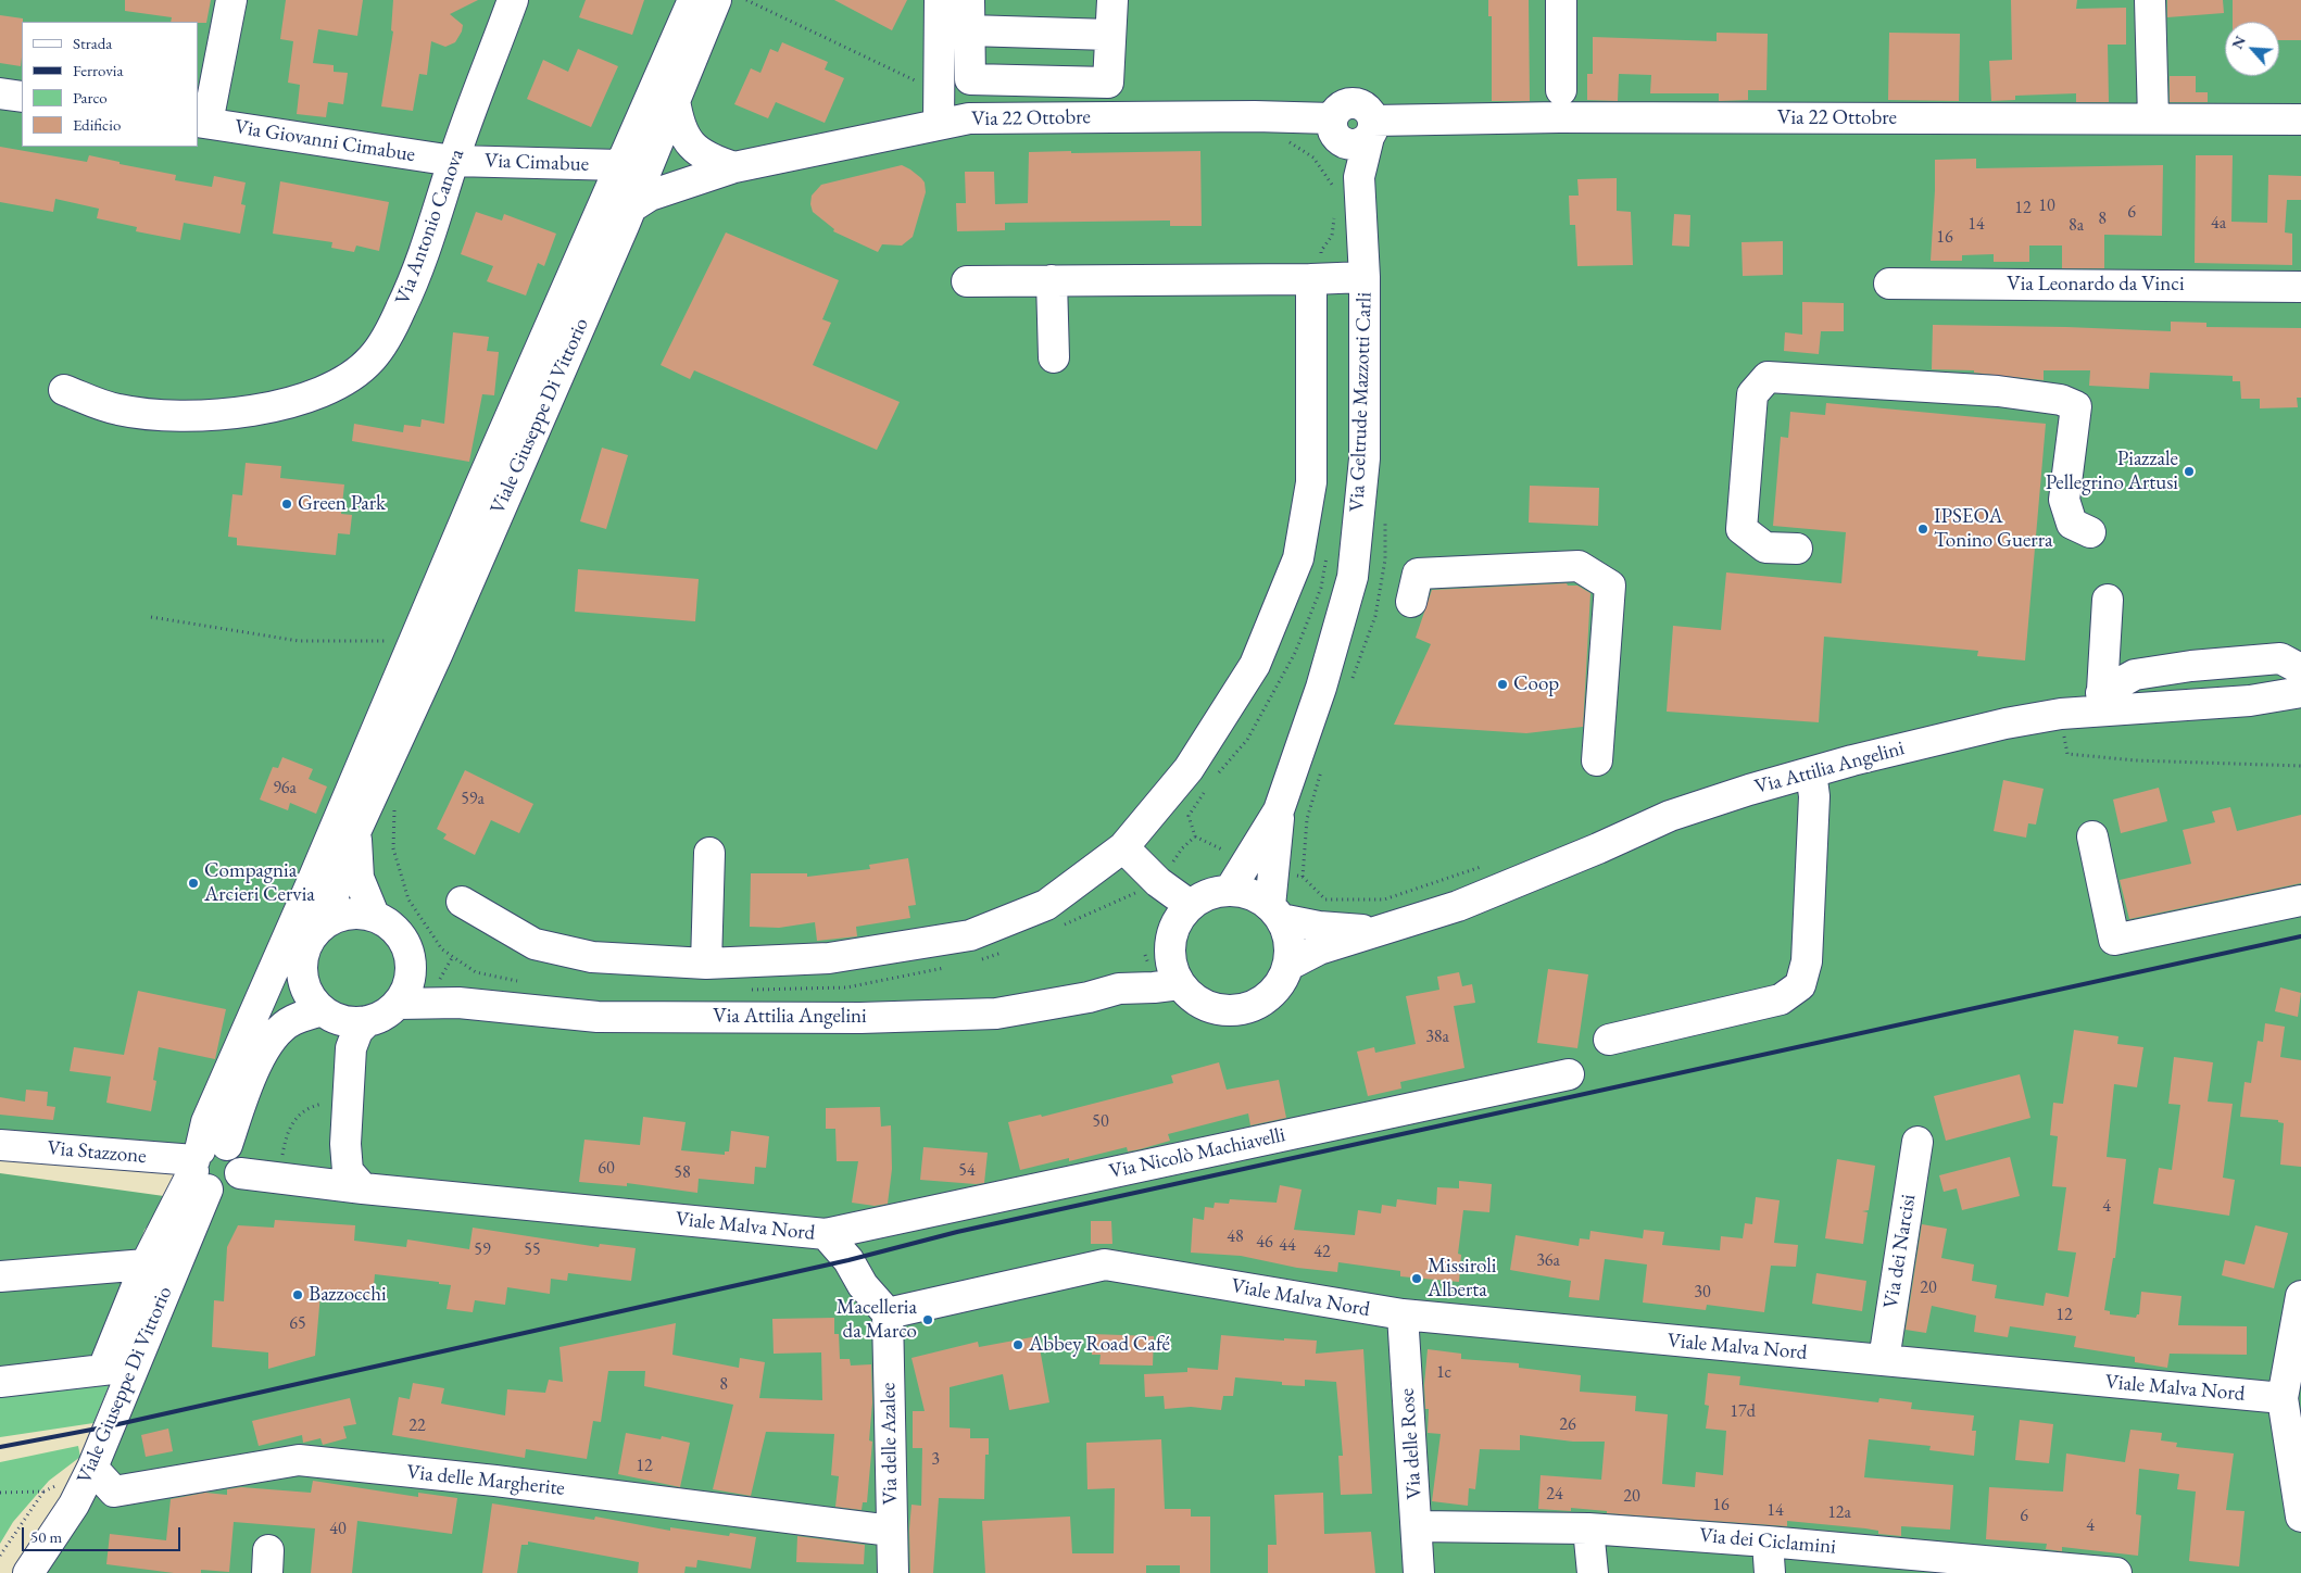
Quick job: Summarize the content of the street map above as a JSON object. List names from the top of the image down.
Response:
{
  "streets": {
    "street": [
      "Via 22 Ottobre",
      "Via Giovanni Cimabue",
      "Via Cimabue",
      "Via Antonio Canova",
      "Via Leonardo da Vinci",
      "Via Geltrude Mazzotti Carli",
      "Viale Giuseppe Di Vittorio",
      "Via Attilia Angelini",
      "Via Stazzone",
      "Via Nicolò Machiavelli",
      "Viale Malva Nord",
      "Via dei Narcisi",
      "Via delle Azalee",
      "Via delle Rose",
      "Via delle Margherite",
      "Via dei Ciclamini"
    ]
  },
  "crossings": [
    ["Via 22 Ottobre", "Via Geltrude Mazzotti Carli"],
    ["Via 22 Ottobre", "Viale Giuseppe Di Vittorio"],
    ["Via Giovanni Cimabue", "Via Cimabue"],
    ["Via Giovanni Cimabue", "Via Antonio Canova"],
    ["Via Cimabue", "Via Antonio Canova"],
    ["Via Geltrude Mazzotti Carli", "Via Attilia Angelini"],
    ["Viale Giuseppe Di Vittorio", "Via Stazzone"],
    ["Viale Giuseppe Di Vittorio", "Via delle Margherite"],
    ["Via Stazzone", "Viale Malva Nord"],
    ["Via Nicolò Machiavelli", "Viale Malva Nord"],
    ["Viale Malva Nord", "Via dei Narcisi"],
    ["Viale Malva Nord", "Via delle Azalee"],
    ["Viale Malva Nord", "Via delle Rose"],
    ["Via delle Azalee", "Via delle Margherite"],
    ["Via delle Rose", "Via dei Ciclamini"]
  ],
  "places": [
    "Piazzale Pellegrino Artusi",
    "Green Park",
    "IPSEOA Tonino Guerra",
    "Coop",
    "Compagnia Arcieri Cervia",
    "Missiroli Alberta",
    "Bazzocchi",
    "Macelleria da Marco",
    "Abbey Road Café"
  ],
  "house_numbers": [
    "10",
    "12",
    "6",
    "8",
    "4a",
    "14",
    "8a",
    "16",
    "96a",
    "59a",
    "38a",
    "50",
    "60",
    "54",
    "58",
    "4",
    "48",
    "46",
    "44",
    "59",
    "55",
    "42",
    "36a",
    "20",
    "30",
    "12",
    "65",
    "1c",
    "8",
    "17d",
    "26",
    "22",
    "3",
    "12",
    "24",
    "20",
    "16",
    "14",
    "12a",
    "6",
    "4",
    "40"
  ],
  "legend": [
    "Strada",
    "Ferrovia",
    "Parco",
    "Edificio"
  ],
  "scale_bar": "50 m",
  "north": "top left"
}
